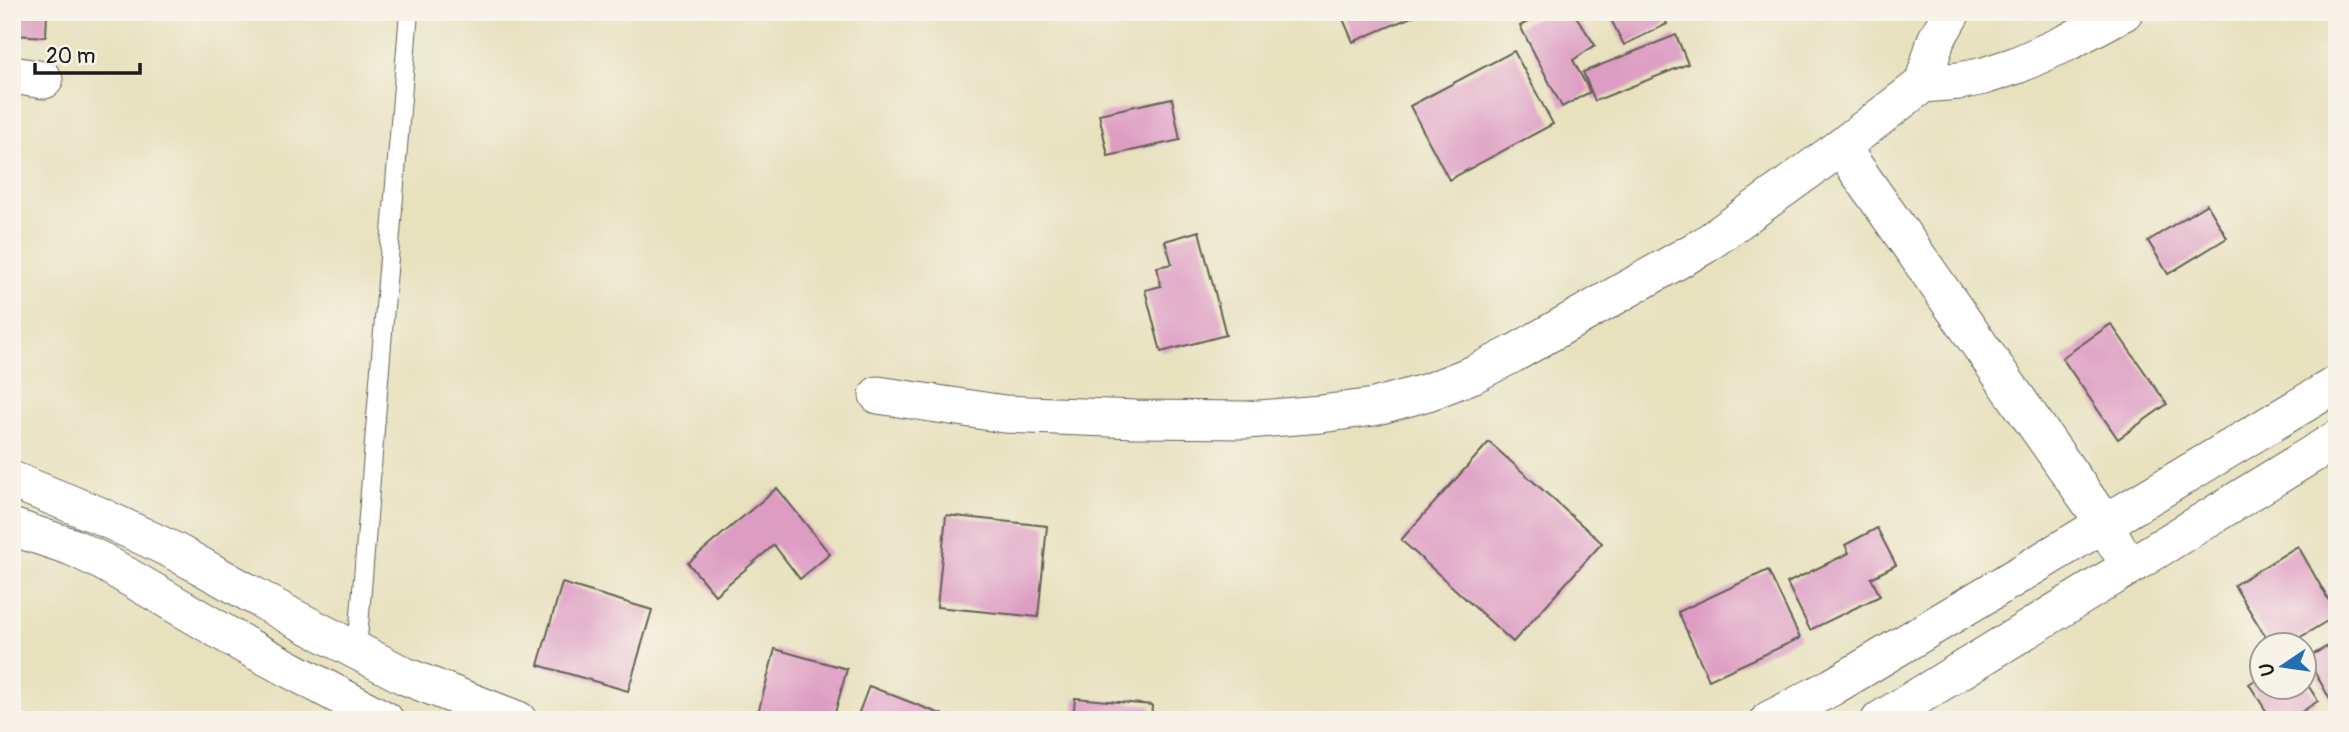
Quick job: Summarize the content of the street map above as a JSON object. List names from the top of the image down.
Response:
{
  "scale_bar": "20 m",
  "north": "left"
}
